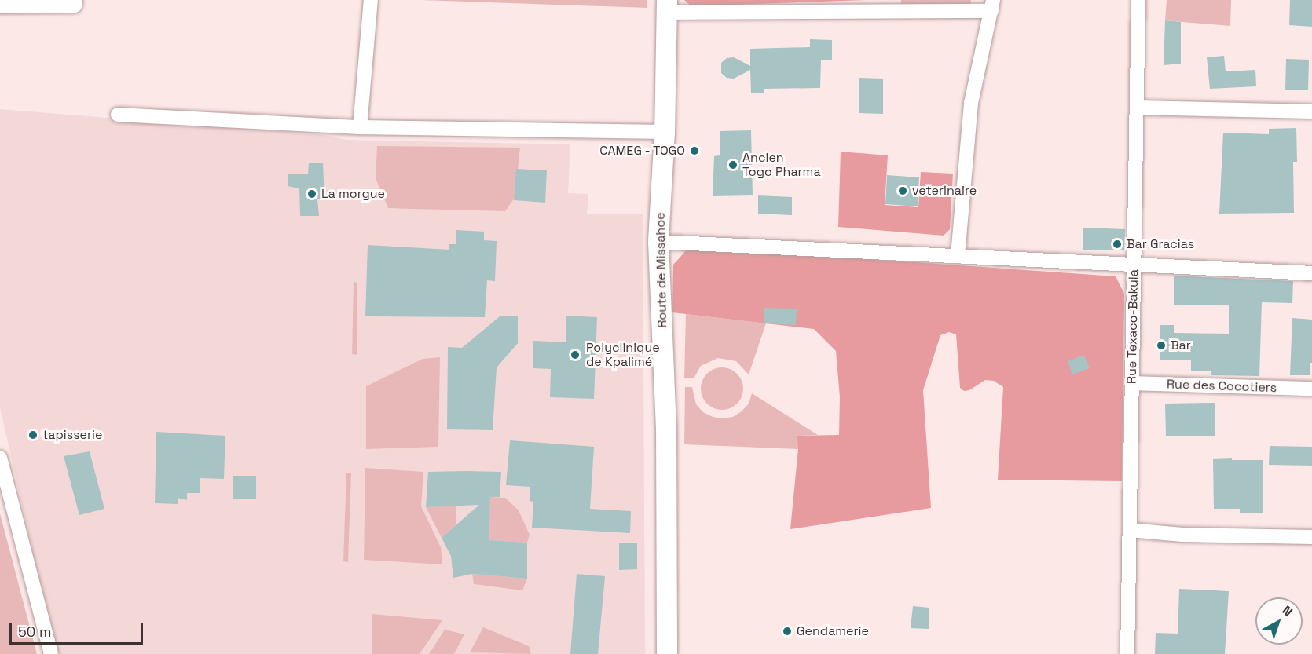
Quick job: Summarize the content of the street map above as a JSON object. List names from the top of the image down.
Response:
{
  "streets": {
    "main road": ["Route de Missahoe"],
    "street": ["Rue Texaco-Bakula", "Rue des Cocotiers"]
  },
  "crossings": [
    ["Rue Texaco-Bakula", "Rue des Cocotiers"]
  ],
  "places": [
    "CAMEG - TOGO",
    "Ancien Togo Pharma",
    "veterinaire",
    "La morgue",
    "Bar Gracias",
    "Bar",
    "Polyclinique de Kpalimé",
    "tapisserie",
    "Gendamerie"
  ],
  "scale_bar": "50 m",
  "north": "top right"
}
